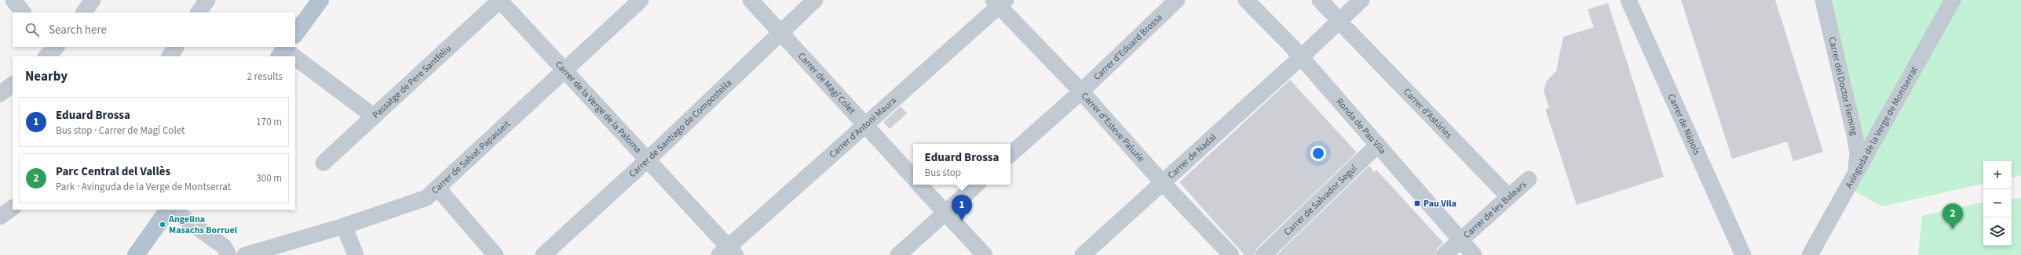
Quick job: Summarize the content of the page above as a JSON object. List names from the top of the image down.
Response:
{
  "streets": {
    "street": [
      "Carrer d'Eduard Brossa",
      "Passatge de Pere Santfeliu",
      "Carrer de Magí Colet",
      "Carrer del Doctor Fleming",
      "Carrer de la Verge de la Paloma",
      "Carrer d'Astúries",
      "Carrer de Nàpols",
      "Ronda de Pau Vila",
      "Carrer d'Esteve Paluzie",
      "Avinguda de la Verge de Montserrat",
      "Carrer de Santiago de Compostel·la",
      "Carrer d'Antoni Maura",
      "Carrer de Nadal",
      "Carrer de Salvat-Papasseit",
      "Carrer de Salvador Seguí",
      "Carrer de les Balears"
    ]
  },
  "crossings": [
    ["Carrer d'Eduard Brossa", "Carrer d'Esteve Paluzie"],
    ["Passatge de Pere Santfeliu", "Carrer de la Verge de la Paloma"],
    ["Carrer de Magí Colet", "Carrer de Santiago de Compostel·la"],
    ["Carrer de Magí Colet", "Carrer d'Antoni Maura"],
    ["Carrer del Doctor Fleming", "Avinguda de la Verge de Montserrat"],
    ["Carrer de la Verge de la Paloma", "Carrer de Santiago de Compostel·la"],
    ["Carrer de la Verge de la Paloma", "Carrer d'Antoni Maura"],
    ["Carrer de la Verge de la Paloma", "Carrer de Salvat-Papasseit"],
    ["Carrer d'Astúries", "Carrer de les Balears"],
    ["Ronda de Pau Vila", "Carrer de Nadal"],
    ["Ronda de Pau Vila", "Carrer de Salvador Seguí"],
    ["Ronda de Pau Vila", "Carrer de les Balears"],
    ["Carrer d'Esteve Paluzie", "Carrer d'Antoni Maura"],
    ["Carrer d'Esteve Paluzie", "Carrer de Nadal"]
  ],
  "places": {
    "transit": ["Pau Vila"],
    "other": ["Angelina Masachs Borruel"]
  },
  "page": {
    "search": "Search here",
    "heading": ["Nearby", "2 results"],
    "list": [
      {
        "mark": "1",
        "name": "Eduard Brossa",
        "note": "Bus stop · Carrer de Magí Colet",
        "value": "170 m"
      },
      {
        "mark": "2",
        "name": "Parc Central del Vallès",
        "note": "Park · Avinguda de la Verge de Montserrat",
        "value": "300 m"
      }
    ],
    "popup": ["Eduard Brossa", "Bus stop"],
    "map_buttons": ["+", "−"],
    "pins": ["1", "2"]
  }
}
